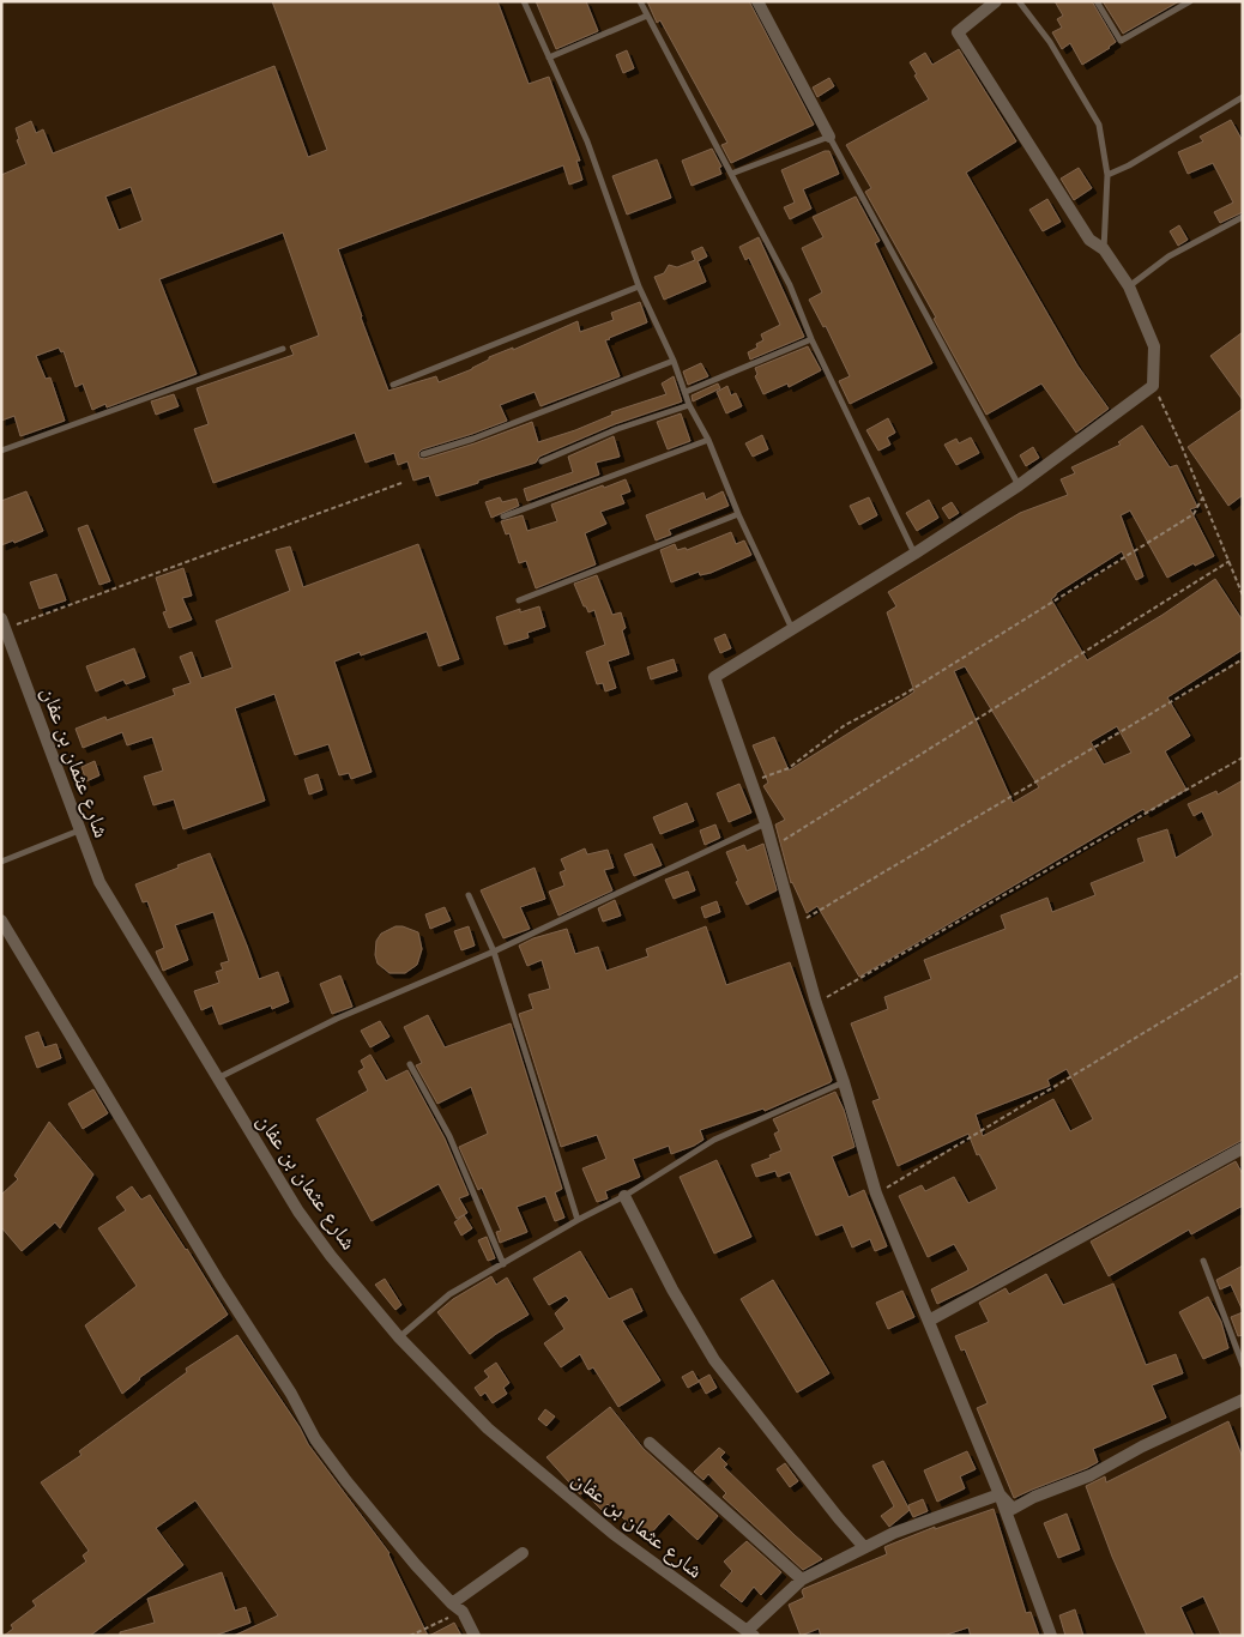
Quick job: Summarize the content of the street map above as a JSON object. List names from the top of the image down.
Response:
{
  "streets": {
    "street": ["شارع عثمان بن عفان"]
  }
}
